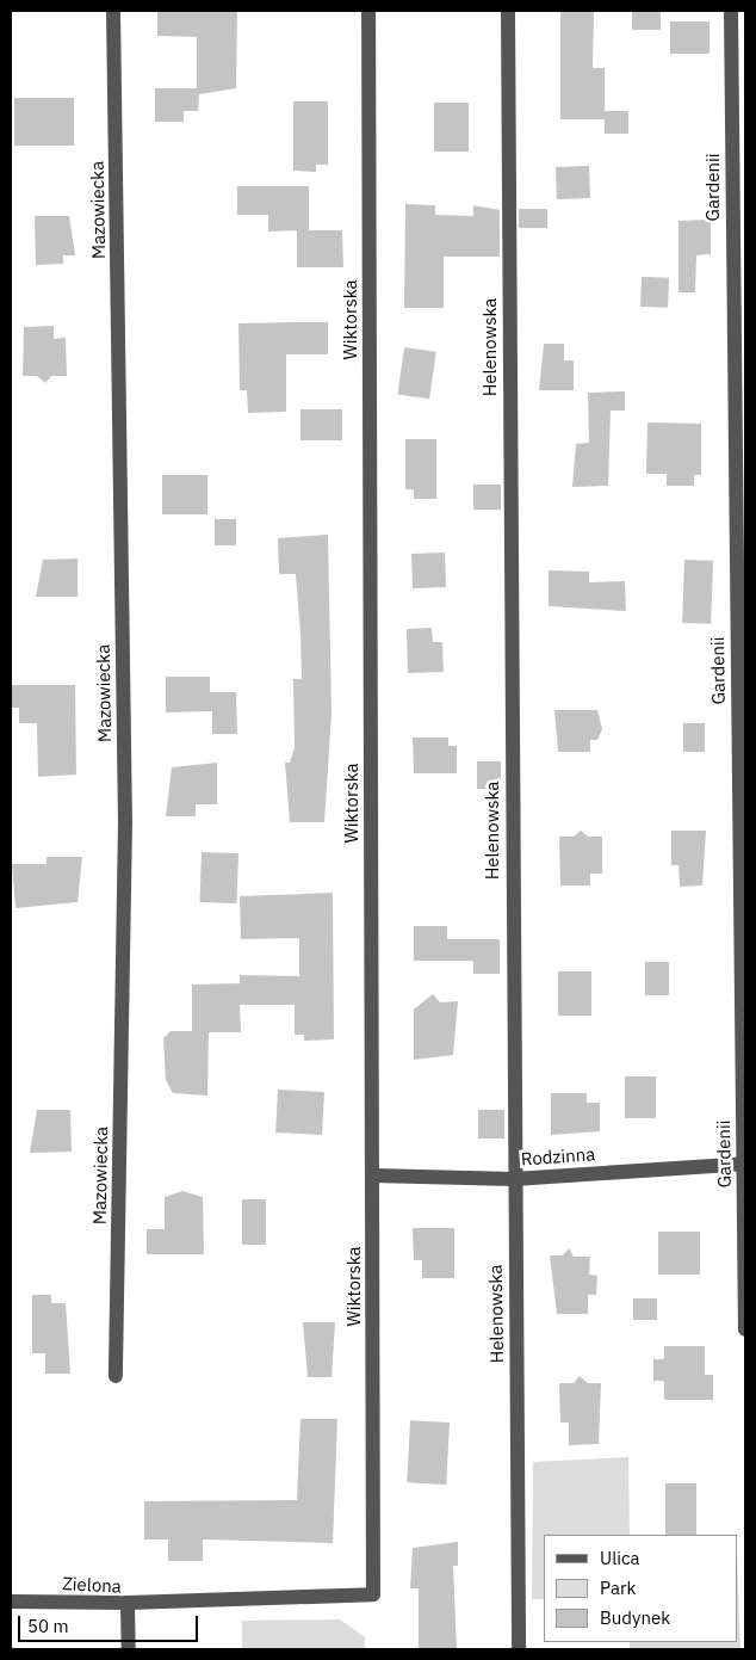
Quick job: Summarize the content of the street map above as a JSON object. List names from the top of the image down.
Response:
{
  "streets": {
    "street": [
      "Gardenii",
      "Mazowiecka",
      "Wiktorska",
      "Helenowska",
      "Rodzinna",
      "Zielona"
    ]
  },
  "crossings": [
    ["Gardenii", "Rodzinna"],
    ["Wiktorska", "Rodzinna"],
    ["Wiktorska", "Zielona"],
    ["Helenowska", "Rodzinna"]
  ],
  "legend": ["Ulica", "Park", "Budynek"],
  "scale_bar": "50 m"
}
